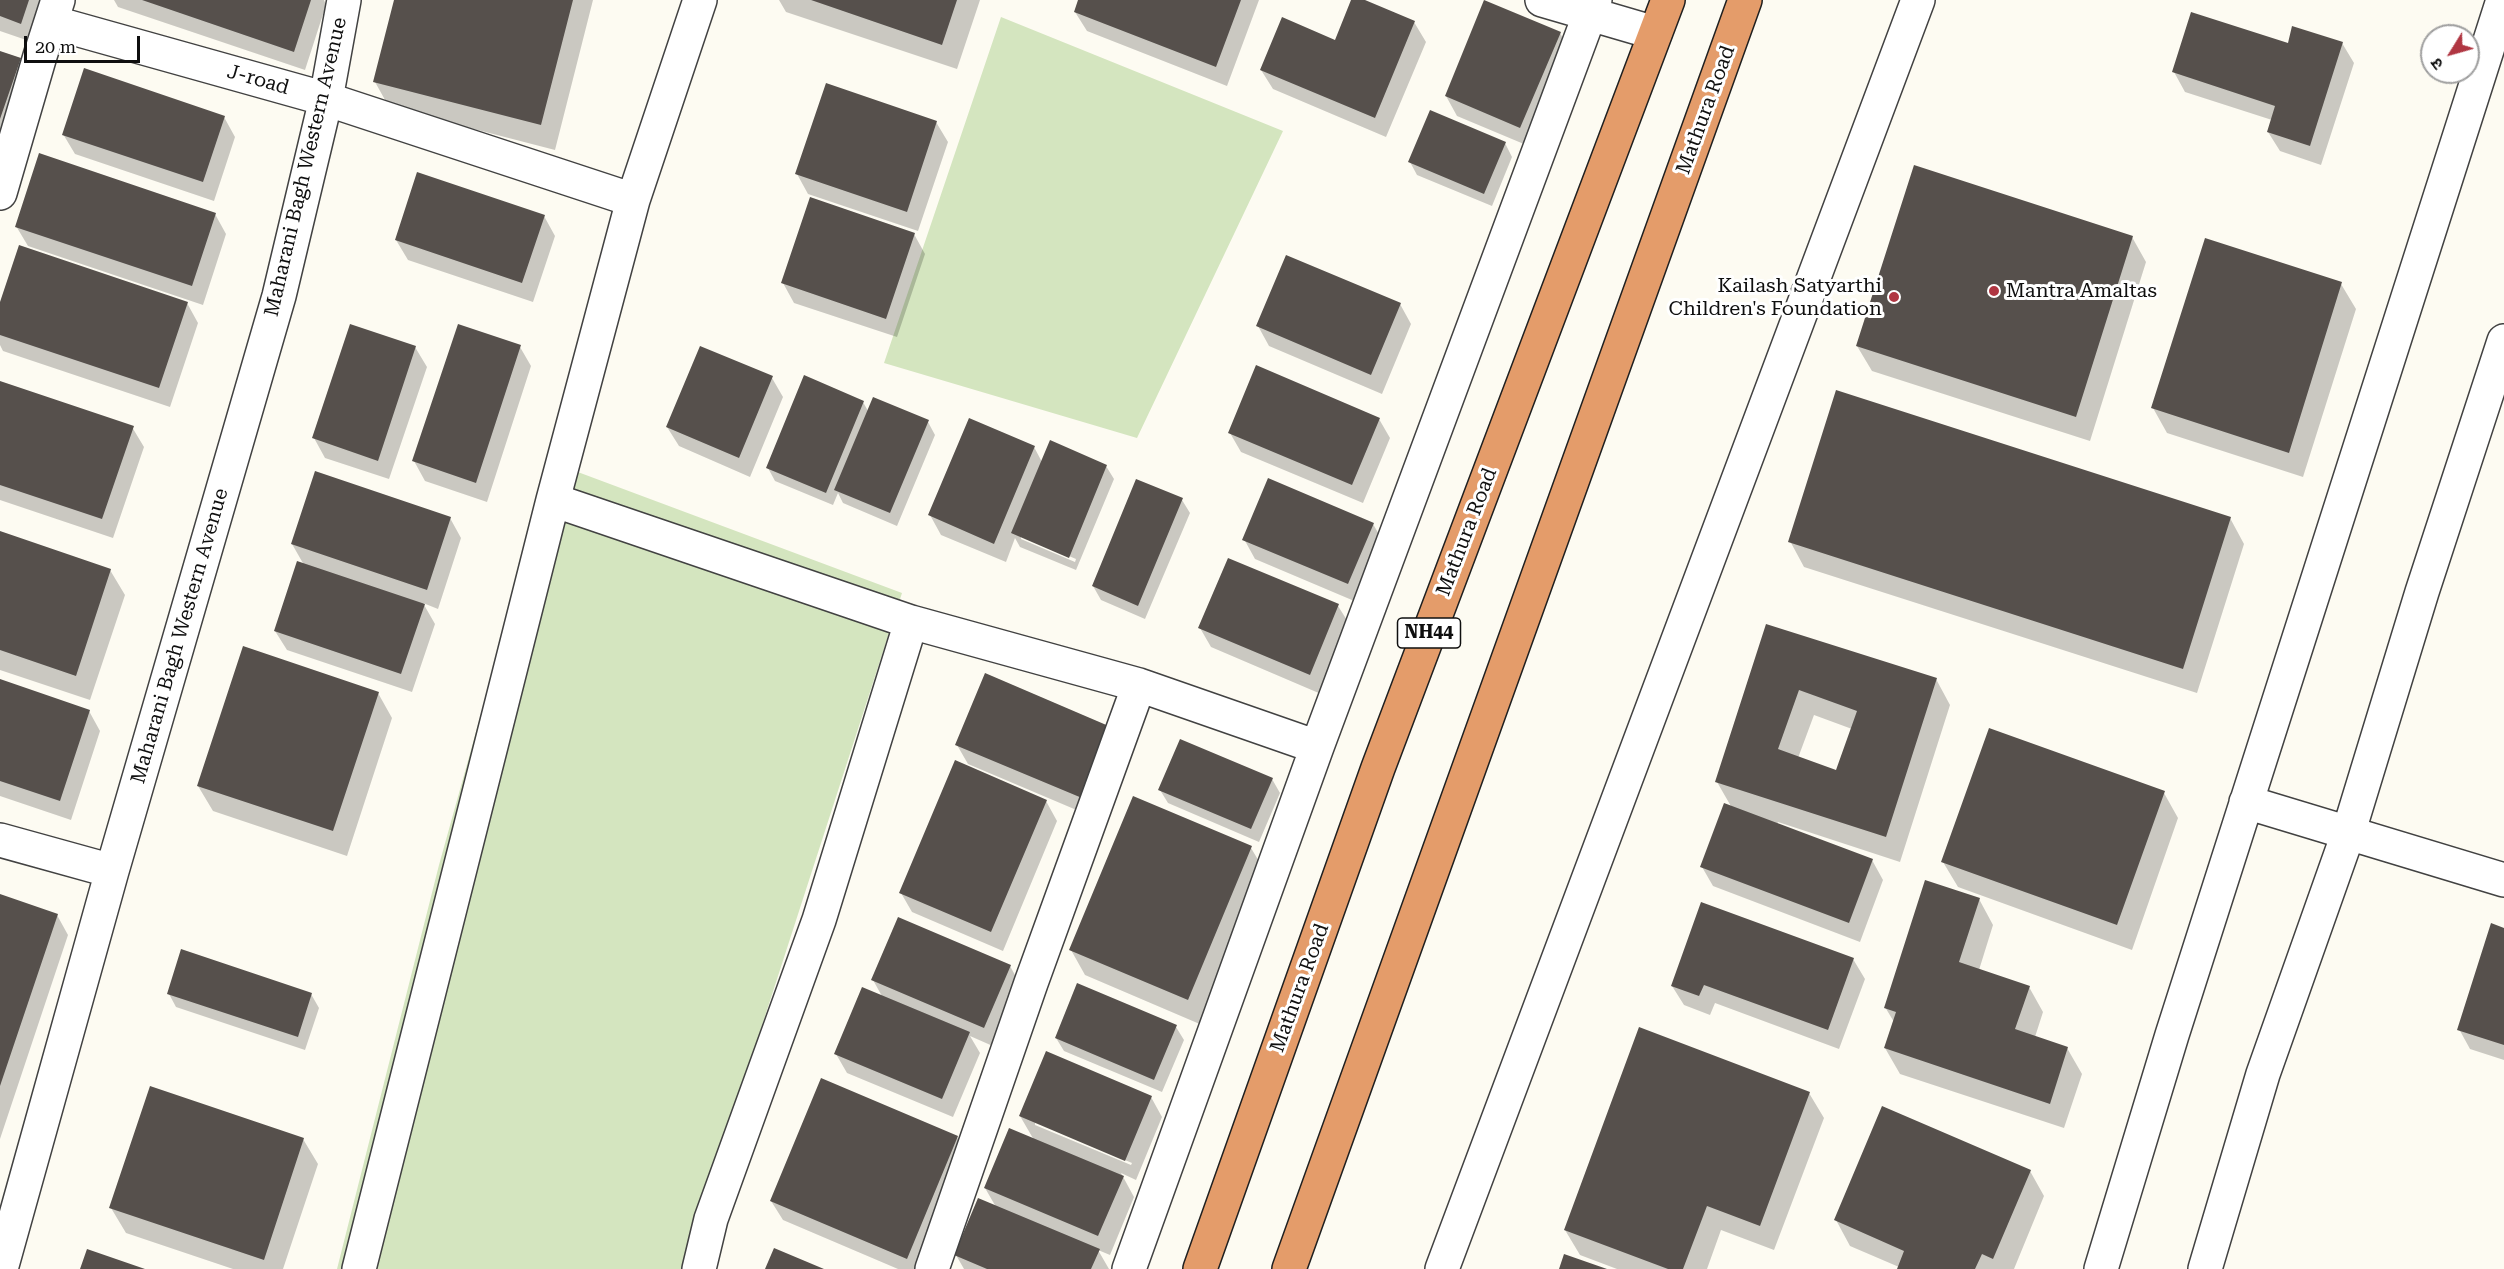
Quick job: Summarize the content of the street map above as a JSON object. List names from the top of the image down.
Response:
{
  "streets": {
    "highway": ["Mathura Road", "NH44"],
    "street": ["J-road", "Maharani Bagh Western Avenue"]
  },
  "crossings": [
    ["J-road", "Maharani Bagh Western Avenue"]
  ],
  "places": ["Mantra Amaltas", "Kailash Satyarthi Children's Foundation"],
  "scale_bar": "20 m",
  "north": "bottom left"
}
